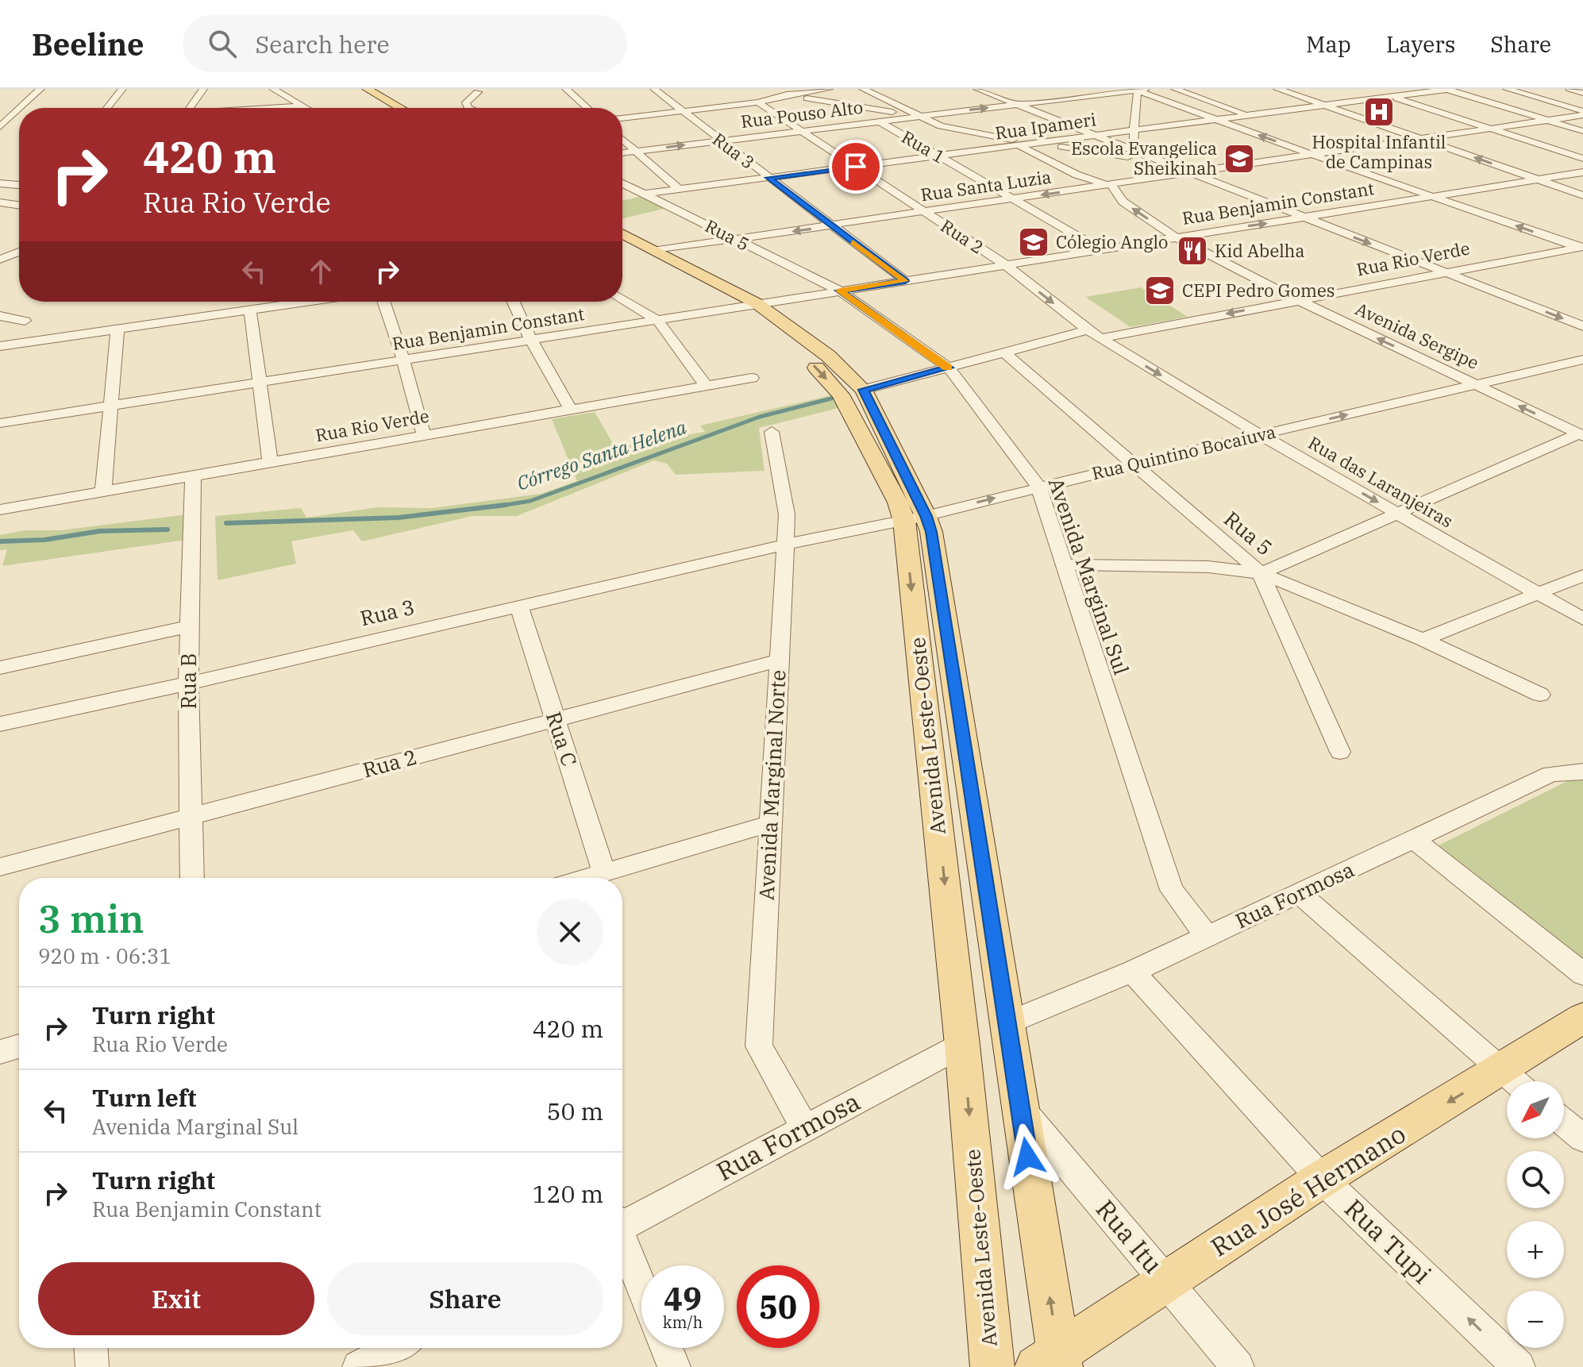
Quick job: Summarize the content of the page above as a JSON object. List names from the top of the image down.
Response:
{
  "streets": {
    "main road": ["Avenida Leste-Oeste", "Rua José Hermano"],
    "street": [
      "Rua Pouso Alto",
      "Rua Ipameri",
      "Rua 1",
      "Rua 3",
      "Rua Santa Luzia",
      "Rua Benjamin Constant",
      "Rua 5",
      "Rua 2",
      "Rua Rio Verde",
      "Avenida Sergipe",
      "Rua Quintino Bocaiuva",
      "Rua das Laranjeiras",
      "Avenida Marginal Sul",
      "Rua B",
      "Rua C",
      "Avenida Marginal Norte",
      "Rua Formosa",
      "Rua Itu",
      "Rua Tupi"
    ]
  },
  "crossings": [
    ["Rua Pouso Alto", "Rua 1"],
    ["Rua Pouso Alto", "Rua 3"],
    ["Rua Pouso Alto", "Rua 2"],
    ["Rua Ipameri", "Rua 1"],
    ["Rua Ipameri", "Rua 3"],
    ["Rua Ipameri", "Rua 5"],
    ["Rua Ipameri", "Rua 2"],
    ["Rua 1", "Rua Santa Luzia"],
    ["Rua 1", "Rua Benjamin Constant"],
    ["Rua 3", "Rua Santa Luzia"],
    ["Rua 3", "Rua Benjamin Constant"],
    ["Rua 3", "Rua Quintino Bocaiuva"],
    ["Rua 3", "Rua B"],
    ["Rua 3", "Rua C"],
    ["Rua 3", "Avenida Marginal Norte"],
    ["Rua Santa Luzia", "Rua 5"],
    ["Rua Santa Luzia", "Rua 2"],
    ["Rua Santa Luzia", "Avenida Sergipe"],
    ["Rua Santa Luzia", "Avenida Leste-Oeste"],
    ["Rua Benjamin Constant", "Rua 5"],
    ["Rua Benjamin Constant", "Rua 2"],
    ["Rua Benjamin Constant", "Avenida Sergipe"],
    ["Rua Benjamin Constant", "Rua das Laranjeiras"],
    ["Rua Benjamin Constant", "Avenida Marginal Sul"],
    ["Rua Benjamin Constant", "Avenida Leste-Oeste"],
    ["Rua 5", "Rua Rio Verde"],
    ["Rua 5", "Rua Quintino Bocaiuva"],
    ["Rua 5", "Avenida Marginal Sul"],
    ["Rua 2", "Rua das Laranjeiras"],
    ["Rua 2", "Rua B"],
    ["Rua 2", "Rua C"],
    ["Rua 2", "Avenida Marginal Norte"],
    ["Rua Rio Verde", "Avenida Sergipe"],
    ["Rua Rio Verde", "Rua das Laranjeiras"],
    ["Rua Rio Verde", "Avenida Marginal Sul"],
    ["Rua Rio Verde", "Rua B"],
    ["Rua Rio Verde", "Avenida Leste-Oeste"],
    ["Avenida Sergipe", "Rua Quintino Bocaiuva"],
    ["Rua Quintino Bocaiuva", "Rua das Laranjeiras"],
    ["Rua Quintino Bocaiuva", "Avenida Marginal Sul"],
    ["Rua Quintino Bocaiuva", "Avenida Leste-Oeste"],
    ["Rua Quintino Bocaiuva", "Avenida Marginal Norte"],
    ["Avenida Marginal Sul", "Rua Formosa"],
    ["Avenida Leste-Oeste", "Rua Formosa"],
    ["Avenida Leste-Oeste", "Rua José Hermano"],
    ["Avenida Leste-Oeste", "Rua Itu"],
    ["Avenida Marginal Norte", "Rua Formosa"],
    ["Rua Formosa", "Rua Tupi"],
    ["Rua José Hermano", "Rua Itu"],
    ["Rua José Hermano", "Rua Tupi"]
  ],
  "one_way": ["Rua Tupi"],
  "water": ["Córrego Santa Helena"],
  "places": {
    "hospital": ["Hospital Infantil de Campinas"],
    "school or university": ["Escola Evangelica Sheikinah", "Cólegio Anglo", "CEPI Pedro Gomes"],
    "restaurant": ["Kid Abelha"]
  },
  "north": "bottom left",
  "page": {
    "header": "Beeline",
    "search": "Search here",
    "nav": ["Map", "Layers", "Share"],
    "turn": ["420 m", "Rua Rio Verde"],
    "heading": ["3 min", "920 m · 06:31"],
    "list": [
      {
        "name": "Turn right",
        "note": "Rua Rio Verde",
        "value": "420 m"
      },
      {
        "name": "Turn left",
        "note": "Avenida Marginal Sul",
        "value": "50 m"
      },
      {
        "name": "Turn right",
        "note": "Rua Benjamin Constant",
        "value": "120 m"
      }
    ],
    "map_buttons": ["+", "−"],
    "buttons": ["Exit", "Share"],
    "speed": "49 km/h",
    "limit": "50"
  }
}
